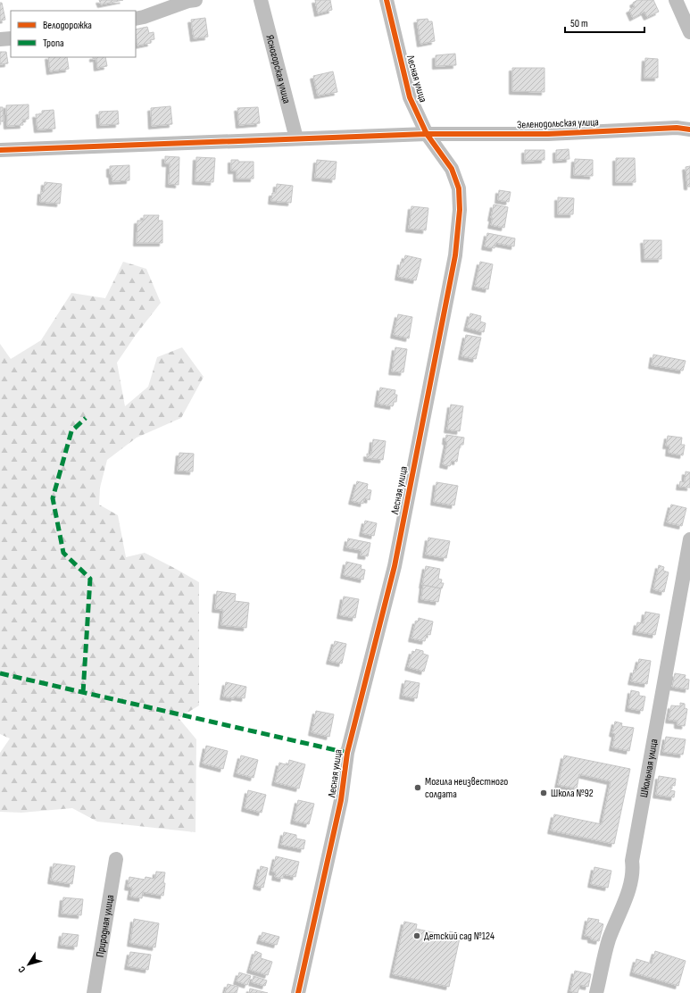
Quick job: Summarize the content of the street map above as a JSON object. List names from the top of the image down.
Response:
{
  "streets": {
    "street": [
      "Ясногорская улица",
      "Лесная улица",
      "Зеленодольская улица",
      "Школьная улица",
      "Природная улица"
    ]
  },
  "crossings": [
    ["Ясногорская улица", "Зеленодольская улица"],
    ["Лесная улица", "Зеленодольская улица"]
  ],
  "places": ["Могила неизвестного солдата", "Школа №92", "Детский сад №124"],
  "legend": ["Велодорожка", "Тропа"],
  "scale_bar": "50 m",
  "north": "bottom left"
}
